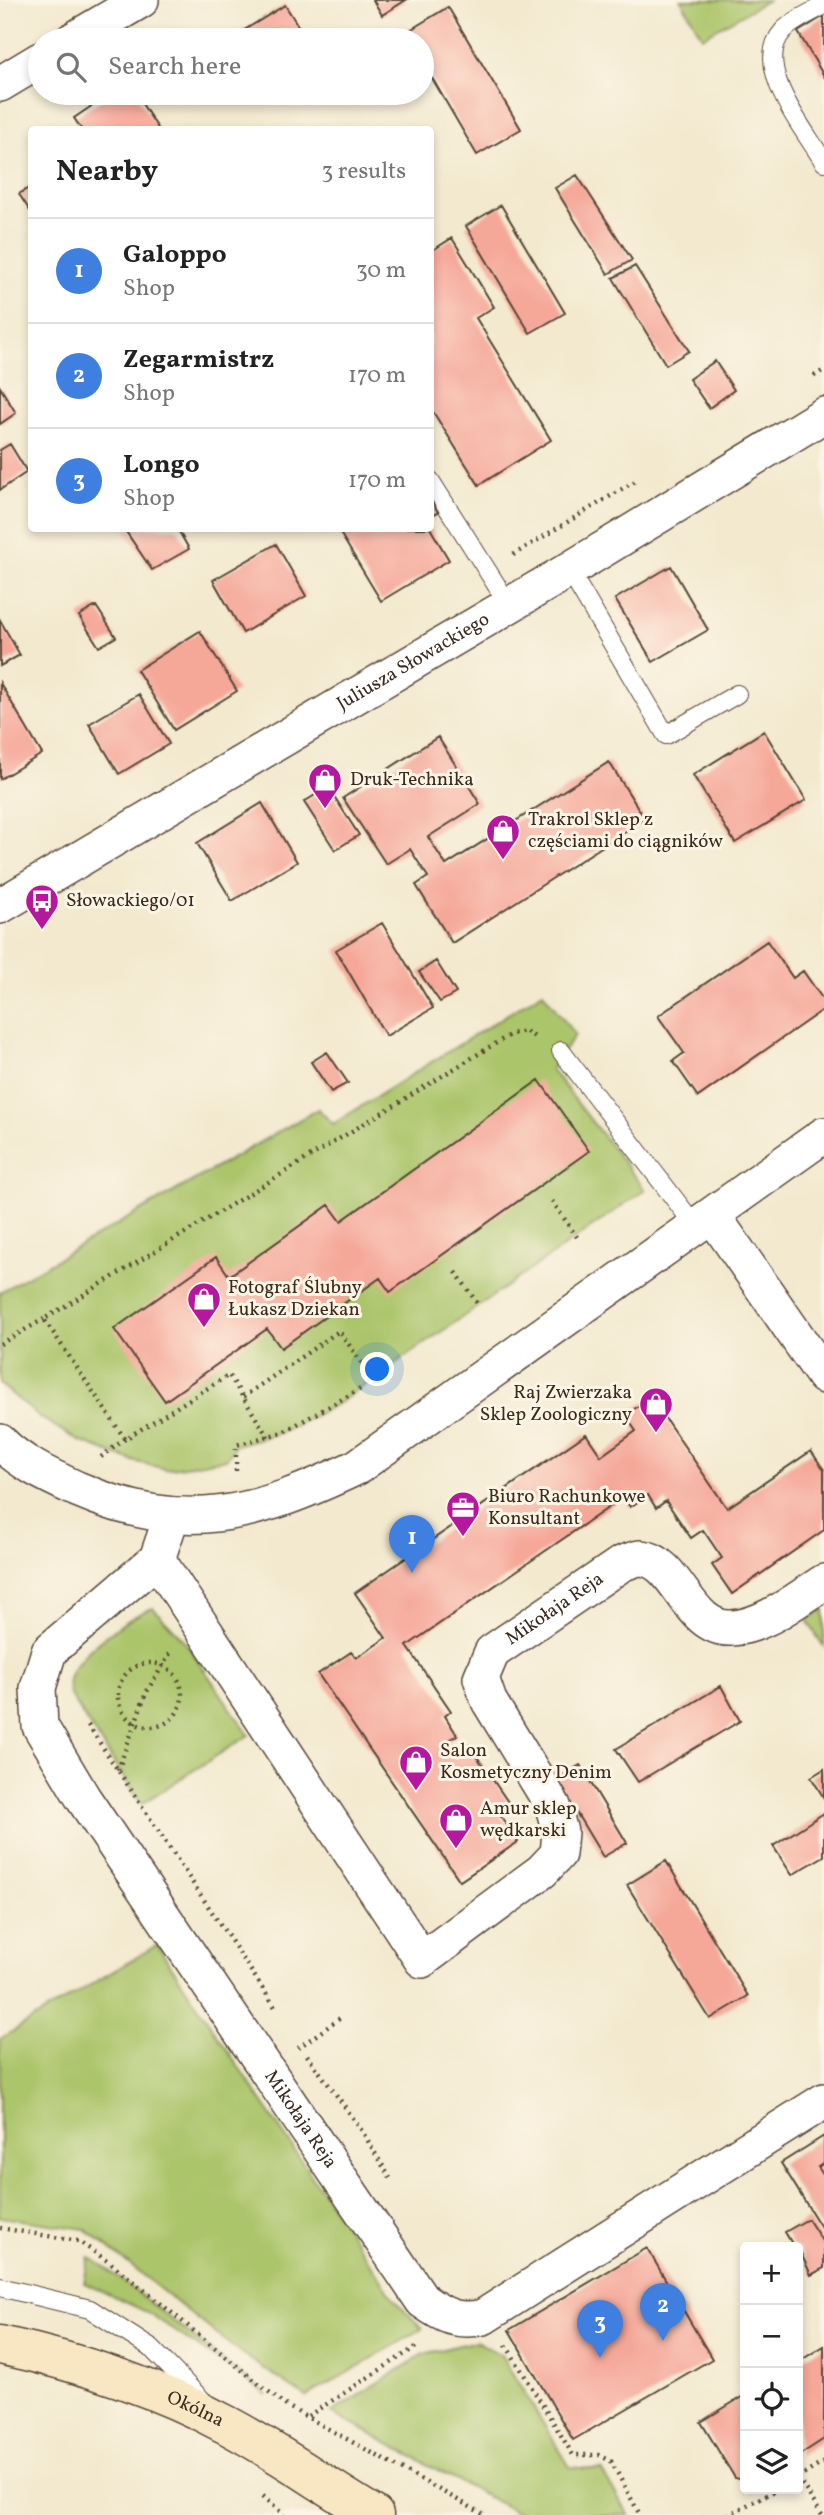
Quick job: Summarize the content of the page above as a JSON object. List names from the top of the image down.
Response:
{
  "streets": {
    "main road": ["Okólna"],
    "street": ["Juliusza Słowackiego", "Mikołaja Reja"]
  },
  "places": {
    "shop": [
      "Druk-Technika",
      "Trakrol Sklep z częściami do ciągników",
      "Fotograf Ślubny Łukasz Dziekan",
      "Raj Zwierzaka Sklep Zoologiczny",
      "Salon Kosmetyczny Denim",
      "Amur sklep wędkarski"
    ],
    "bus stop": ["Słowackiego/01"],
    "office": ["Biuro Rachunkowe Konsultant"]
  },
  "page": {
    "search": "Search here",
    "heading": ["Nearby", "3 results"],
    "list": [
      {
        "mark": "1",
        "name": "Galoppo",
        "note": "Shop",
        "value": "30 m"
      },
      {
        "mark": "2",
        "name": "Zegarmistrz",
        "note": "Shop",
        "value": "170 m"
      },
      {
        "mark": "3",
        "name": "Longo",
        "note": "Shop",
        "value": "170 m"
      }
    ],
    "pins": ["1", "2", "3"],
    "map_buttons": ["+", "−"]
  }
}
